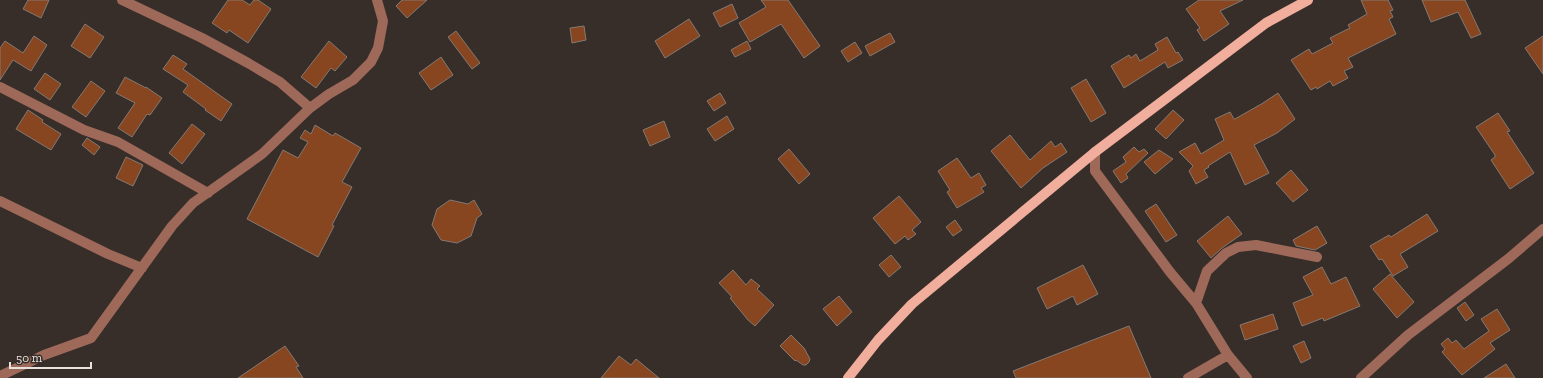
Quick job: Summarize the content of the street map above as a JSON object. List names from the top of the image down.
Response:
{
  "scale_bar": "50 m"
}
